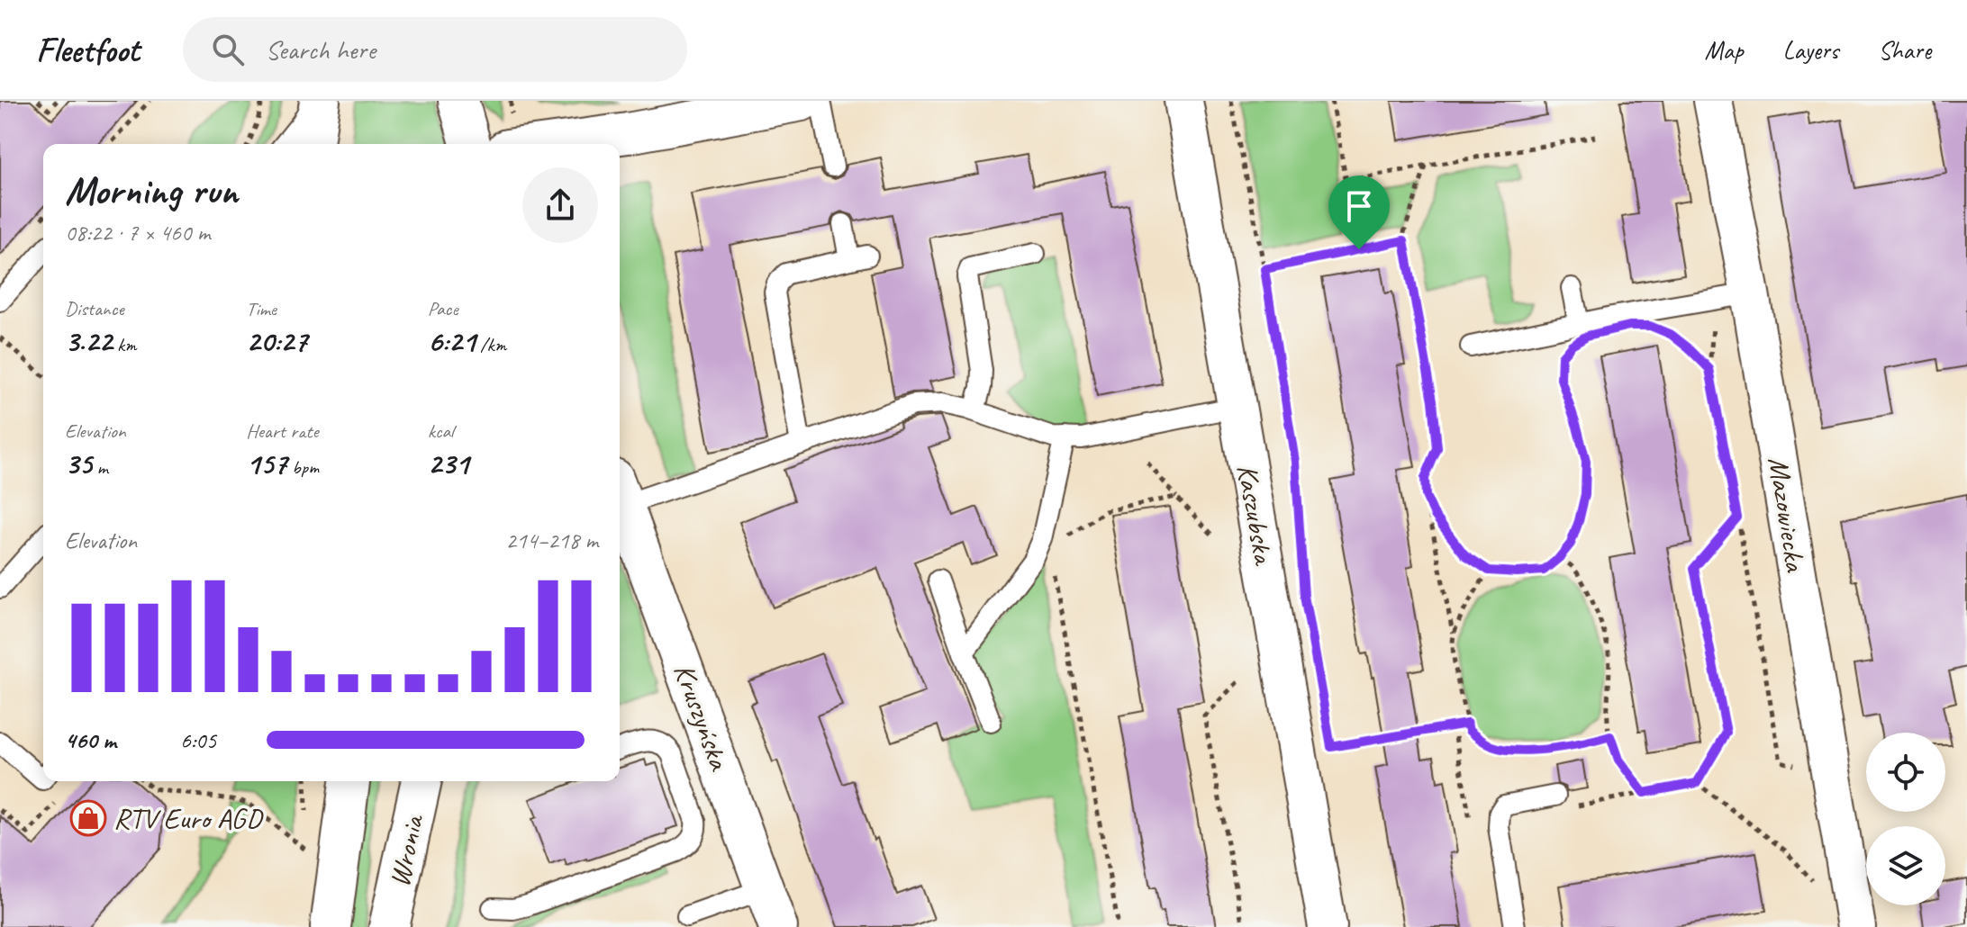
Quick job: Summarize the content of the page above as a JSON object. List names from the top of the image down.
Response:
{
  "streets": {
    "main road": ["Wronia"],
    "street": ["Kaszubska", "Mazowiecka", "Kruszyńska"]
  },
  "places": {
    "shop": ["RTV Euro AGD"]
  },
  "page": {
    "header": "Fleetfoot",
    "search": "Search here",
    "nav": ["Map", "Layers", "Share"],
    "heading": ["Morning run", "08:22 · 7 × 460 m"],
    "stats": [
      ["Distance", "3.22 km"],
      ["Time", "20:27"],
      ["Pace", "6:21 /km"],
      ["Elevation", "35 m"],
      ["Heart rate", "157 bpm"],
      ["kcal", "231"]
    ],
    "chart": ["Elevation", "214–218 m"],
    "list": [
      {
        "name": "460 m",
        "note": "6:05"
      }
    ]
  }
}
